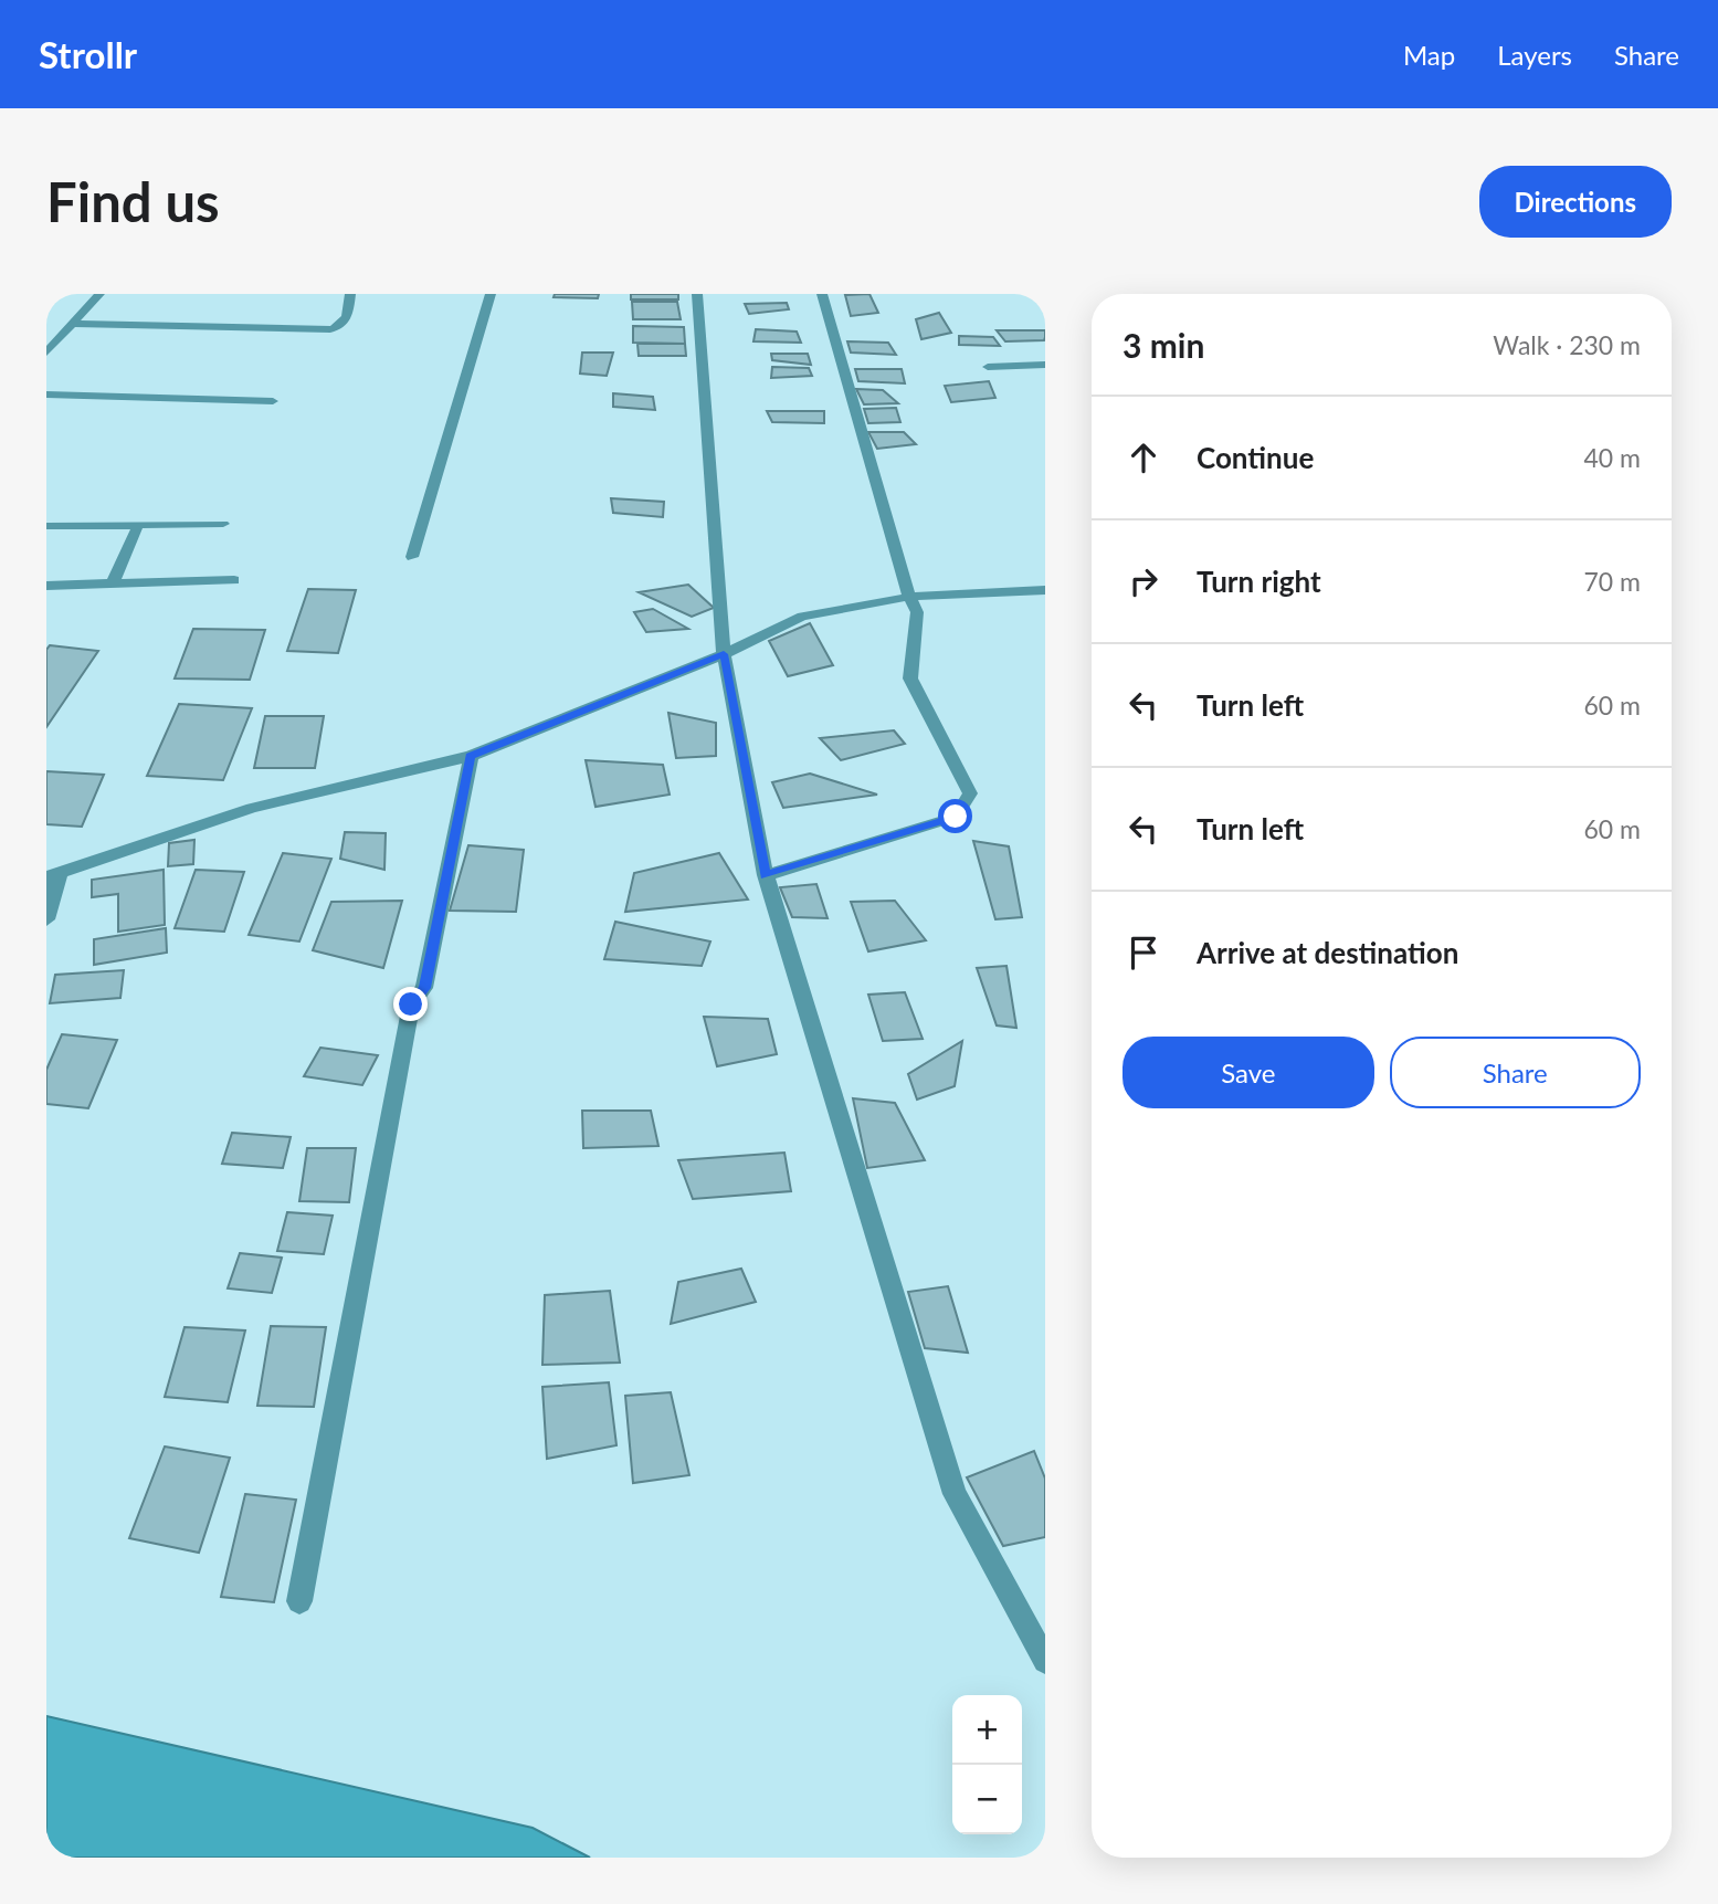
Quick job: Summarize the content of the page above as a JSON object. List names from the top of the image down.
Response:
{
  "page": {
    "header": "Strollr",
    "nav": ["Map", "Layers", "Share"],
    "buttons": [
      "Directions",
      ["Save", "Share"]
    ],
    "title": "Find us",
    "heading": ["3 min", "Walk · 230 m"],
    "list": [
      ["Continue", "40 m"],
      ["Turn right", "70 m"],
      ["Turn left", "60 m"],
      ["Turn left", "60 m"],
      "Arrive at destination"
    ],
    "map_buttons": ["+", "−"]
  }
}
